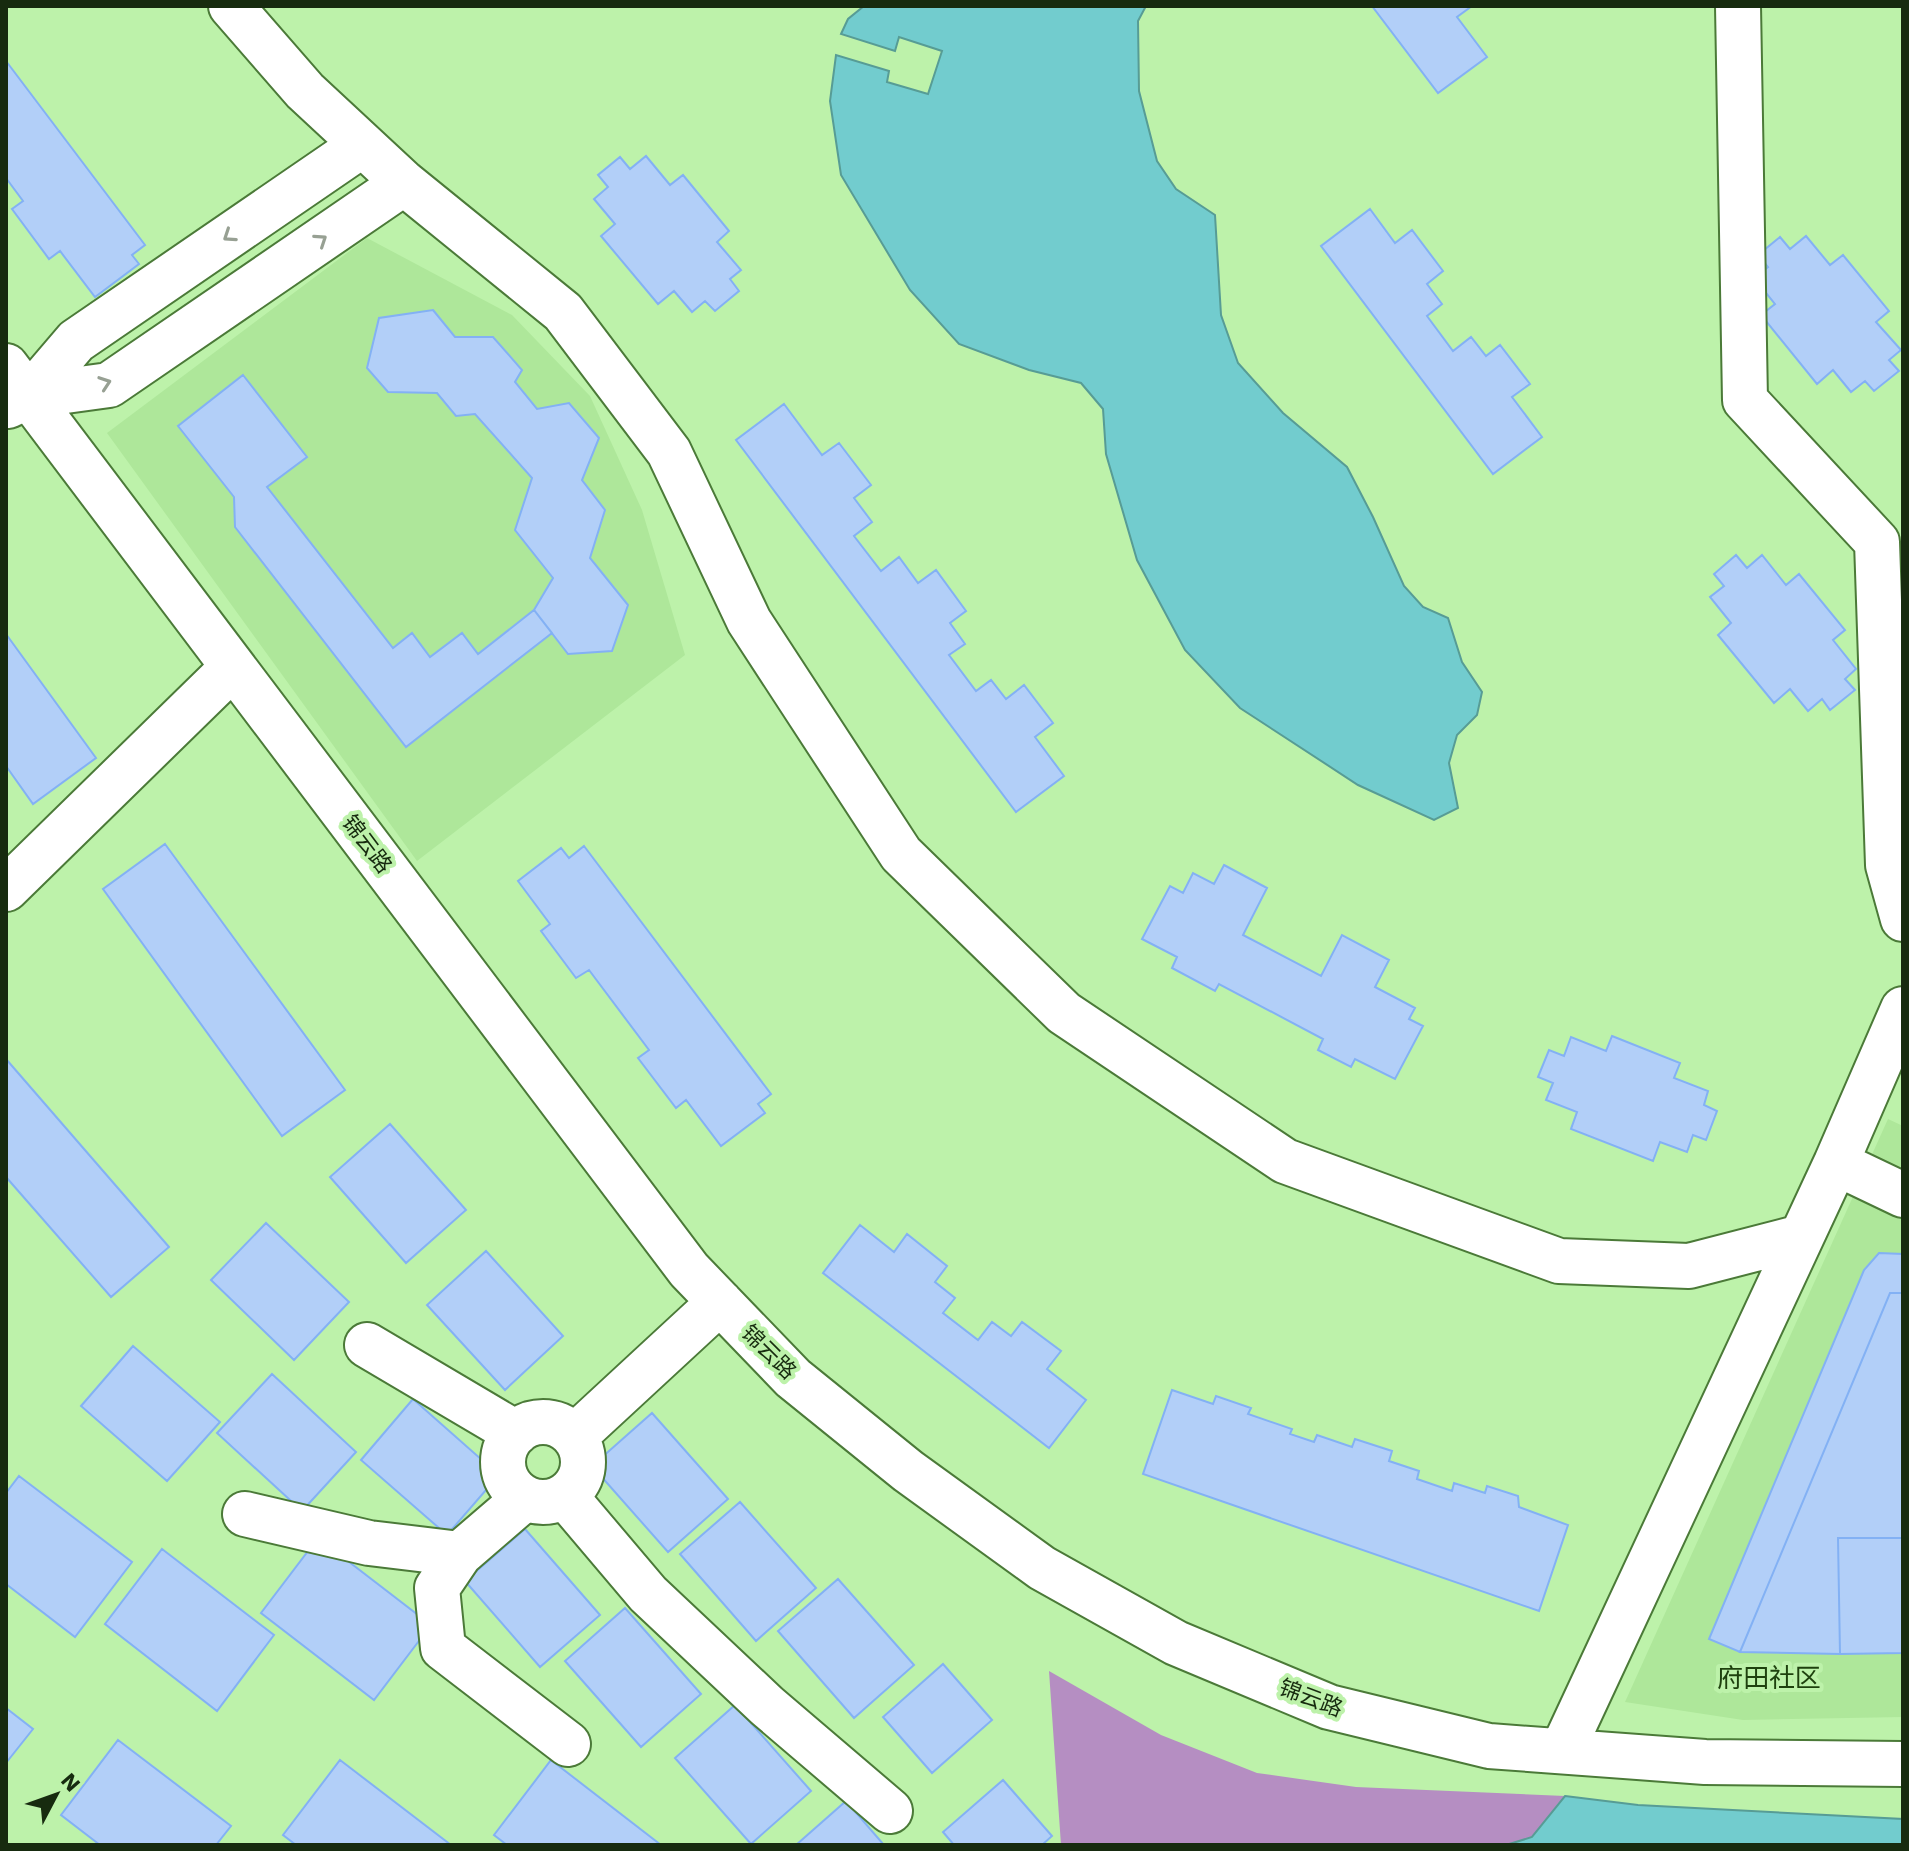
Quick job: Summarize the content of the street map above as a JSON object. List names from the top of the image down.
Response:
{
  "streets": {
    "street": ["锦云路"]
  },
  "districts": ["府田社区"],
  "north": "top right"
}
